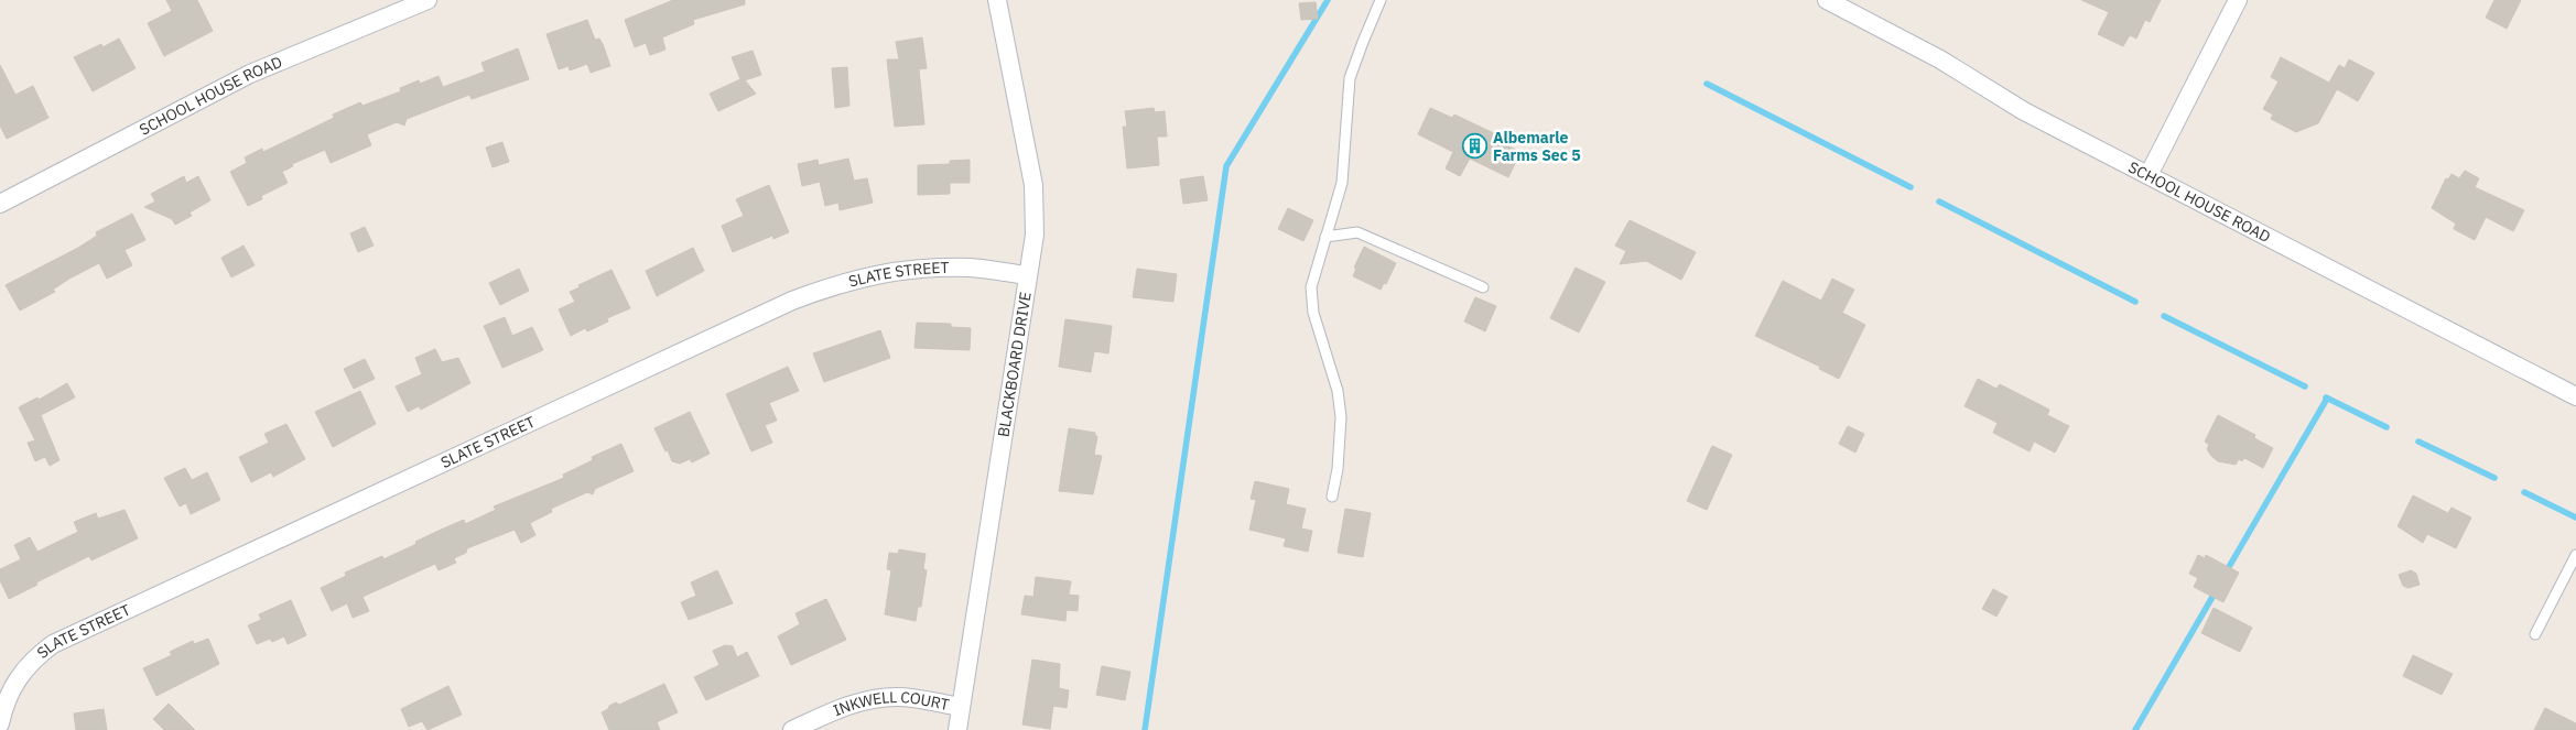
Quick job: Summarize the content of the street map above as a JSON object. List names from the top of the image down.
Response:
{
  "streets": {
    "street": [
      "SCHOOL HOUSE ROAD",
      "SLATE STREET",
      "BLACKBOARD DRIVE",
      "INKWELL COURT"
    ]
  },
  "crossings": [
    ["SLATE STREET", "BLACKBOARD DRIVE"],
    ["BLACKBOARD DRIVE", "INKWELL COURT"]
  ],
  "places": {
    "building": ["Albemarle Farms Sec 5"]
  }
}
